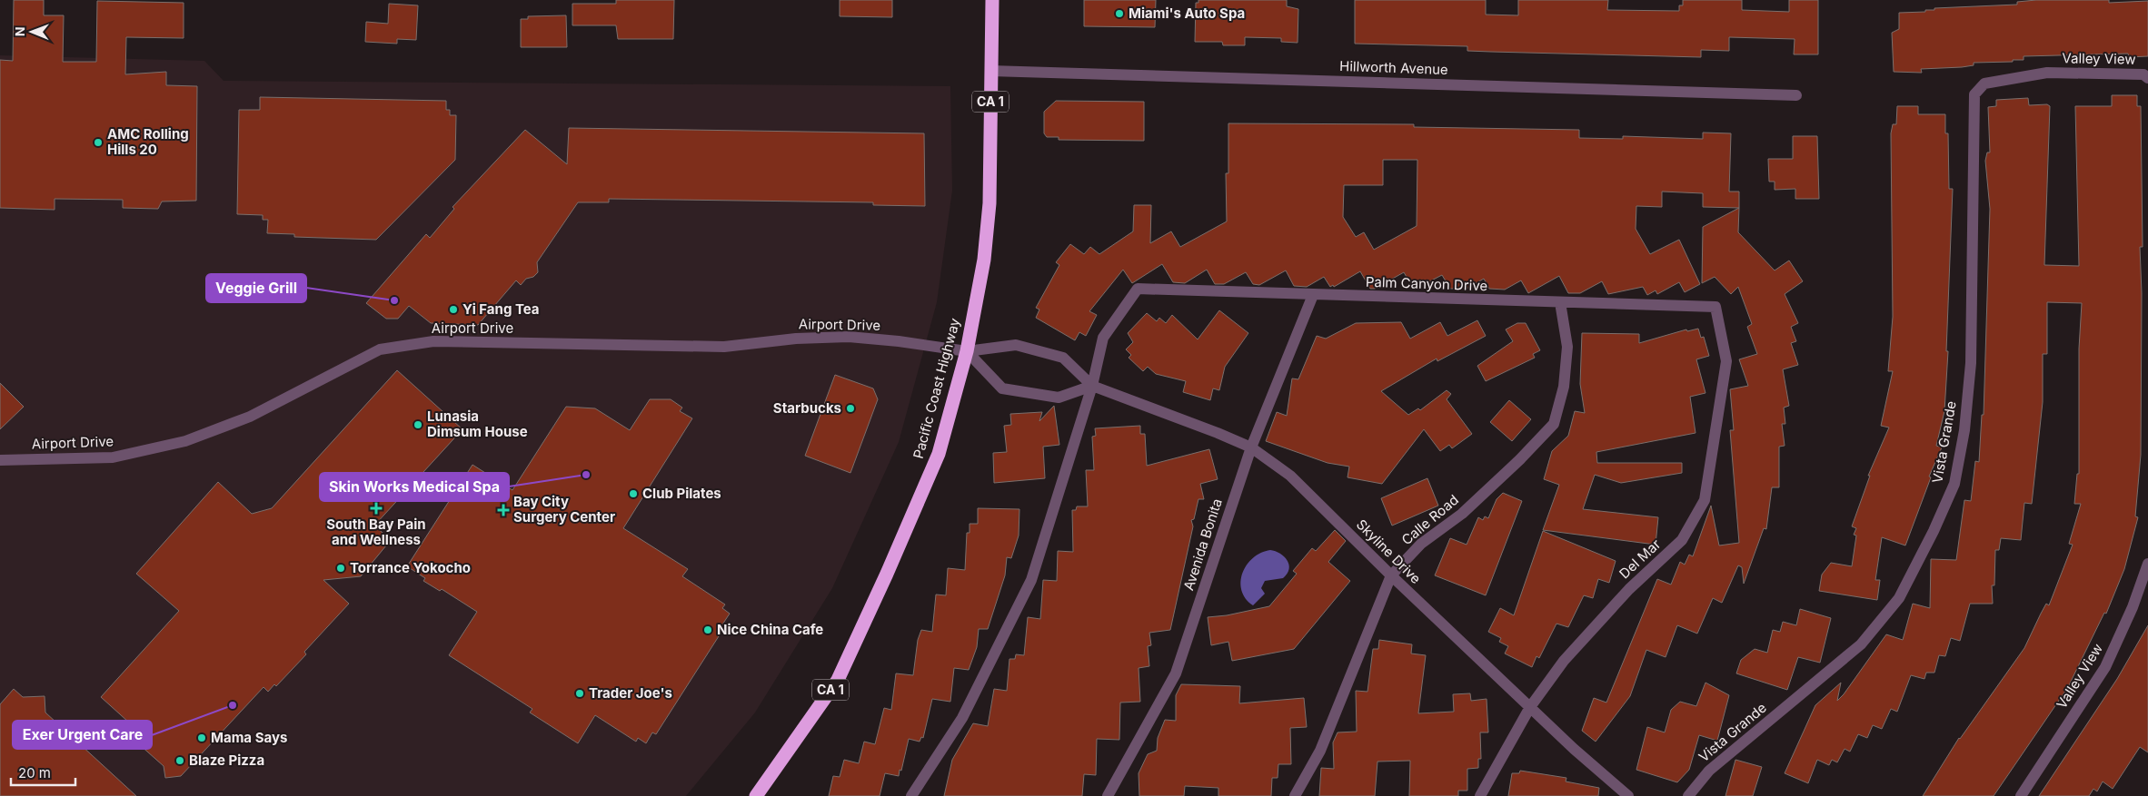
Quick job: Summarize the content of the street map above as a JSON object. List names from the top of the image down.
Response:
{
  "streets": {
    "highway": ["CA 1", "Pacific Coast Highway"],
    "street": [
      "Valley View",
      "Hillworth Avenue",
      "Palm Canyon Drive",
      "Airport Drive",
      "Vista Grande",
      "Calle Road",
      "Avenida Bonita",
      "Skyline Drive",
      "Del Mar"
    ]
  },
  "crossings": [
    ["Valley View", "Vista Grande"],
    ["Hillworth Avenue", "Pacific Coast Highway"],
    ["Palm Canyon Drive", "Calle Road"],
    ["Palm Canyon Drive", "Avenida Bonita"],
    ["Palm Canyon Drive", "Skyline Drive"],
    ["Palm Canyon Drive", "Del Mar"],
    ["Airport Drive", "Pacific Coast Highway"],
    ["Airport Drive", "Skyline Drive"],
    ["Pacific Coast Highway", "Skyline Drive"],
    ["Calle Road", "Skyline Drive"],
    ["Avenida Bonita", "Skyline Drive"],
    ["Skyline Drive", "Del Mar"]
  ],
  "places": {
    "other": [
      "Miami's Auto Spa",
      "AMC Rolling Hills 20",
      "Veggie Grill",
      "Yi Fang Tea",
      "Starbucks",
      "Lunasia Dimsum House",
      "Skin Works Medical Spa",
      "Club Pilates",
      "Torrance Yokocho",
      "Nice China Cafe",
      "Trader Joe's",
      "Exer Urgent Care",
      "Mama Says",
      "Blaze Pizza"
    ],
    "health": ["South Bay Pain and Wellness", "Bay City Surgery Center"]
  },
  "scale_bar": "20 m",
  "north": "left"
}
